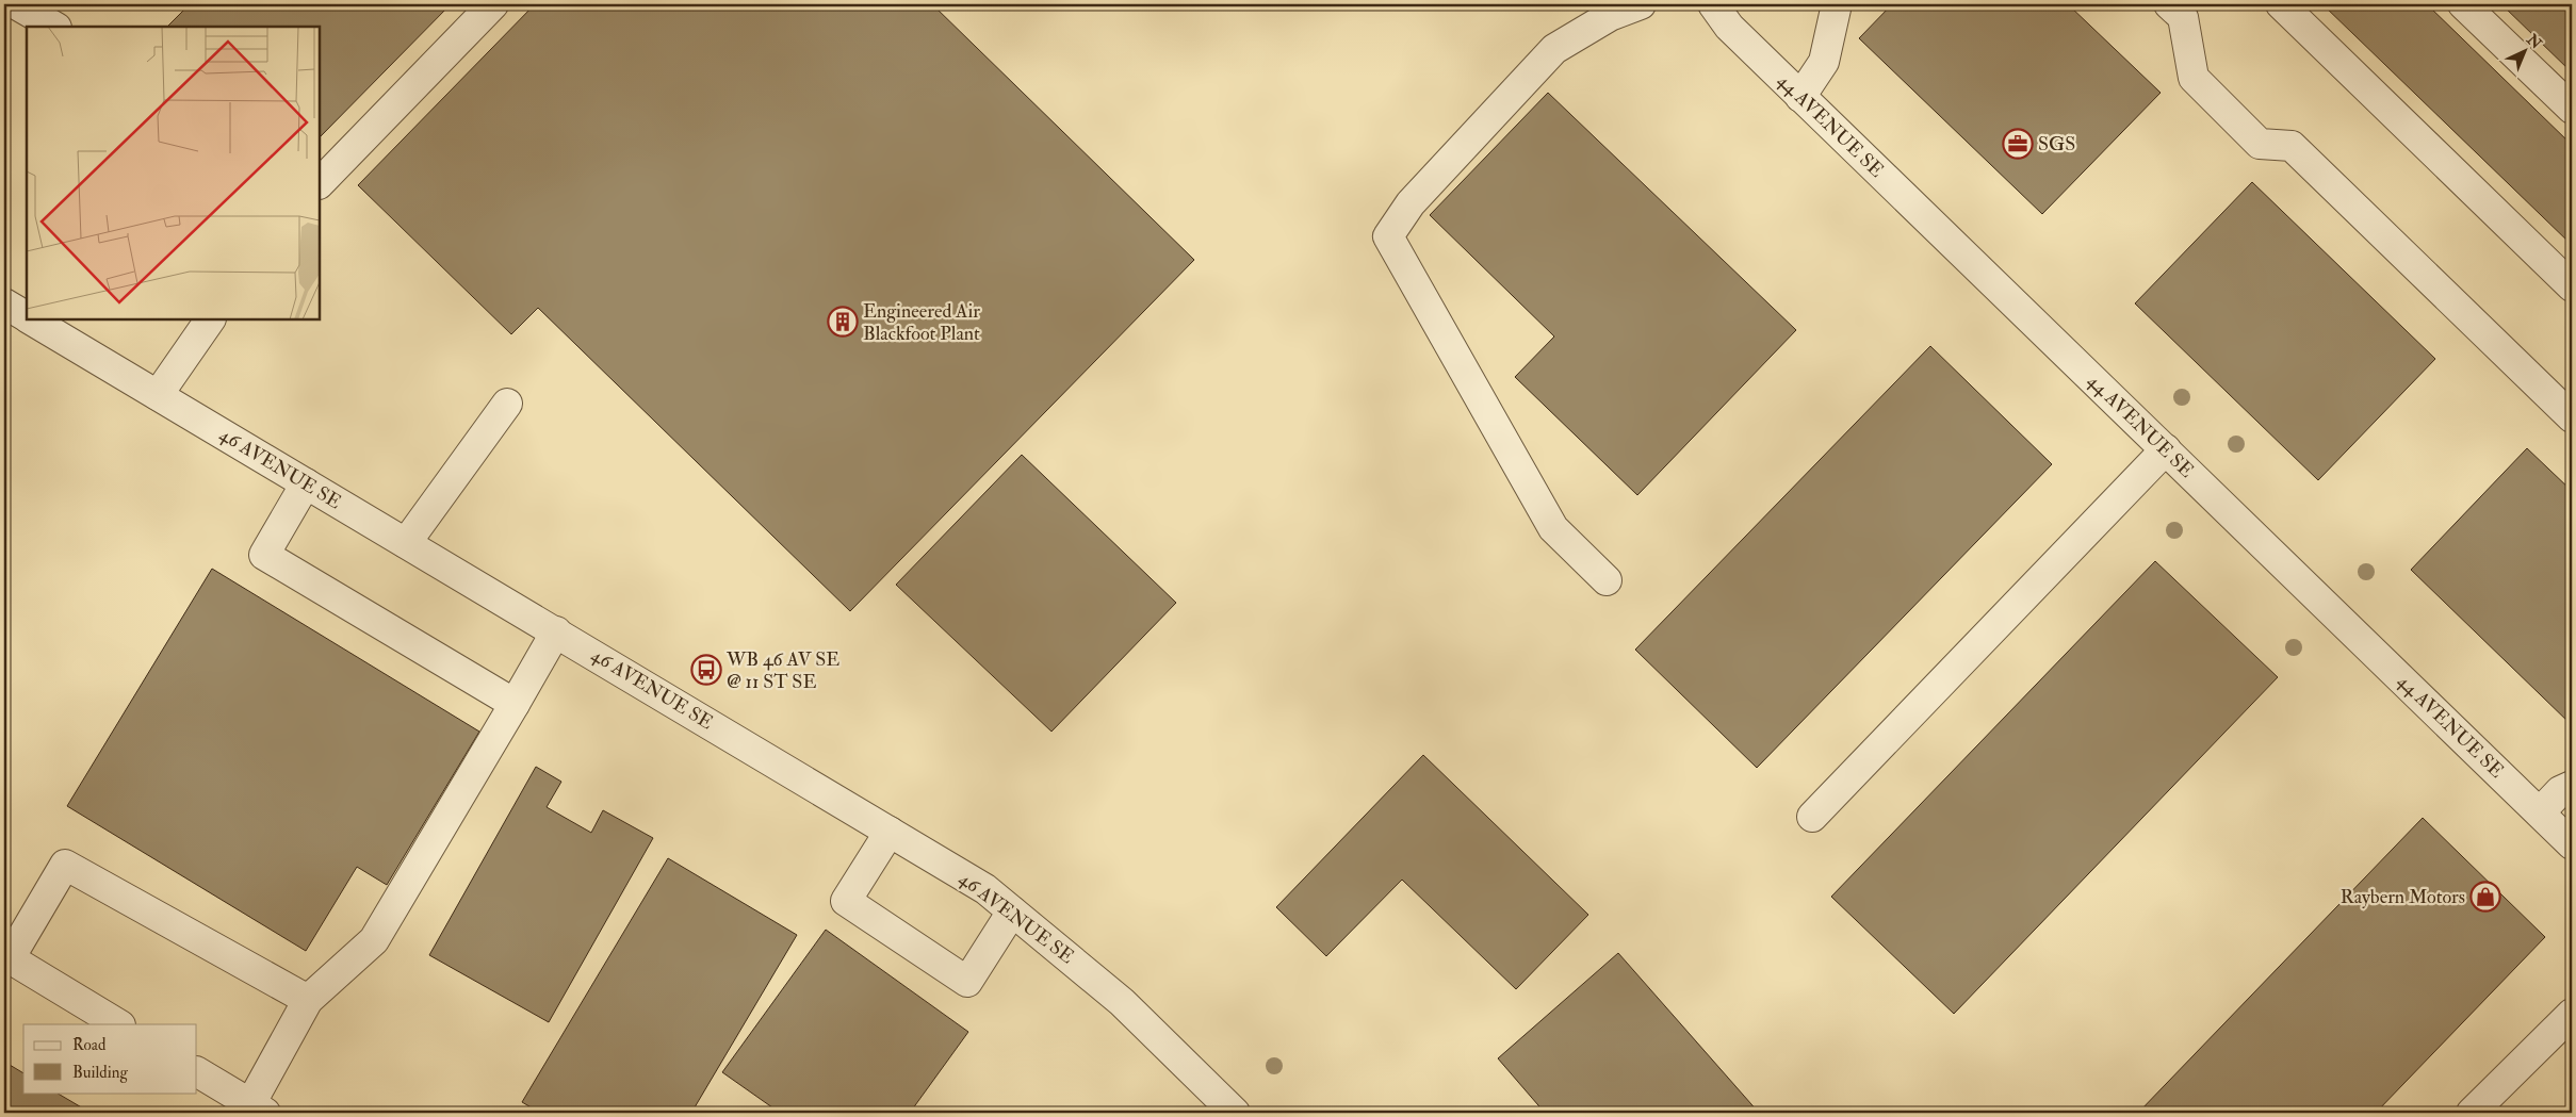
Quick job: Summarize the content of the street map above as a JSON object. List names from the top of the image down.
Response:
{
  "streets": {
    "street": ["44 AVENUE SE", "46 AVENUE SE"]
  },
  "places": {
    "office": ["SGS"],
    "building": ["Engineered Air Blackfoot Plant"],
    "bus stop": ["WB 46 AV SE @ 11 ST SE"],
    "shop": ["Raybern Motors"]
  },
  "legend": ["Road", "Building"],
  "north": "top right"
}
